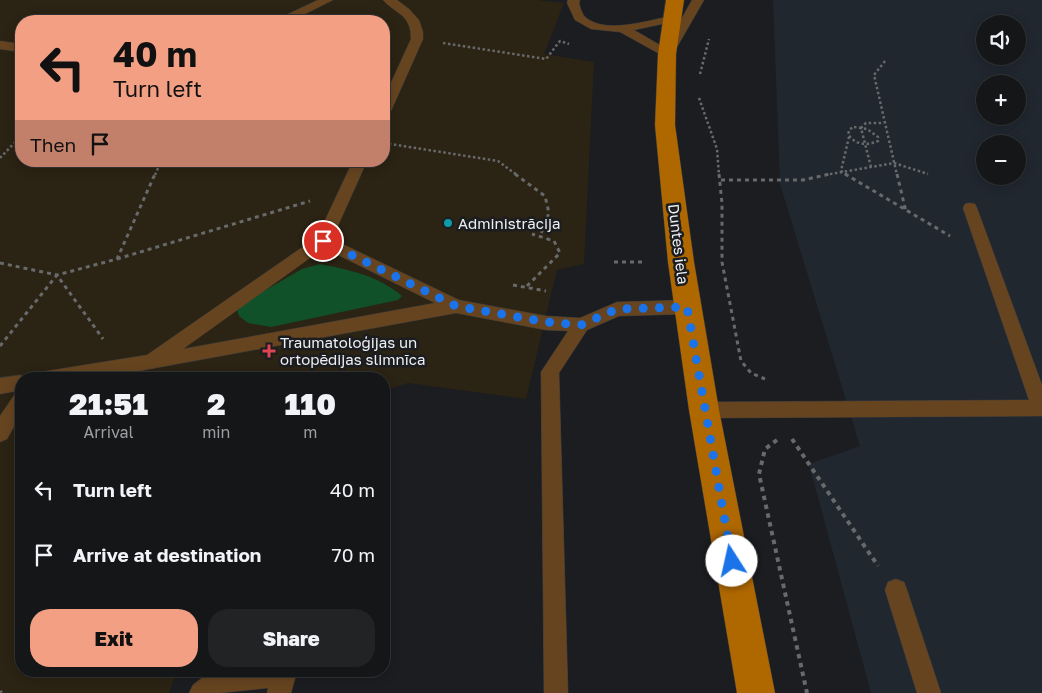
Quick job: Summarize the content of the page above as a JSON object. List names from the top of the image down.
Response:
{
  "streets": {
    "main road": ["Duntes iela"]
  },
  "places": {
    "other": ["Administrācija"],
    "health": ["Traumatoloģijas un ortopēdijas slimnīca"]
  },
  "page": {
    "map_buttons": ["+", "−"],
    "turn": ["40 m", "Turn left"],
    "then": "Then",
    "eta": [
      "21:51",
      "Arrival",
      "2",
      "min",
      "110",
      "m"
    ],
    "list": [
      {
        "name": "Turn left",
        "value": "40 m"
      },
      {
        "name": "Arrive at destination",
        "value": "70 m"
      }
    ],
    "buttons": ["Exit", "Share"]
  }
}
